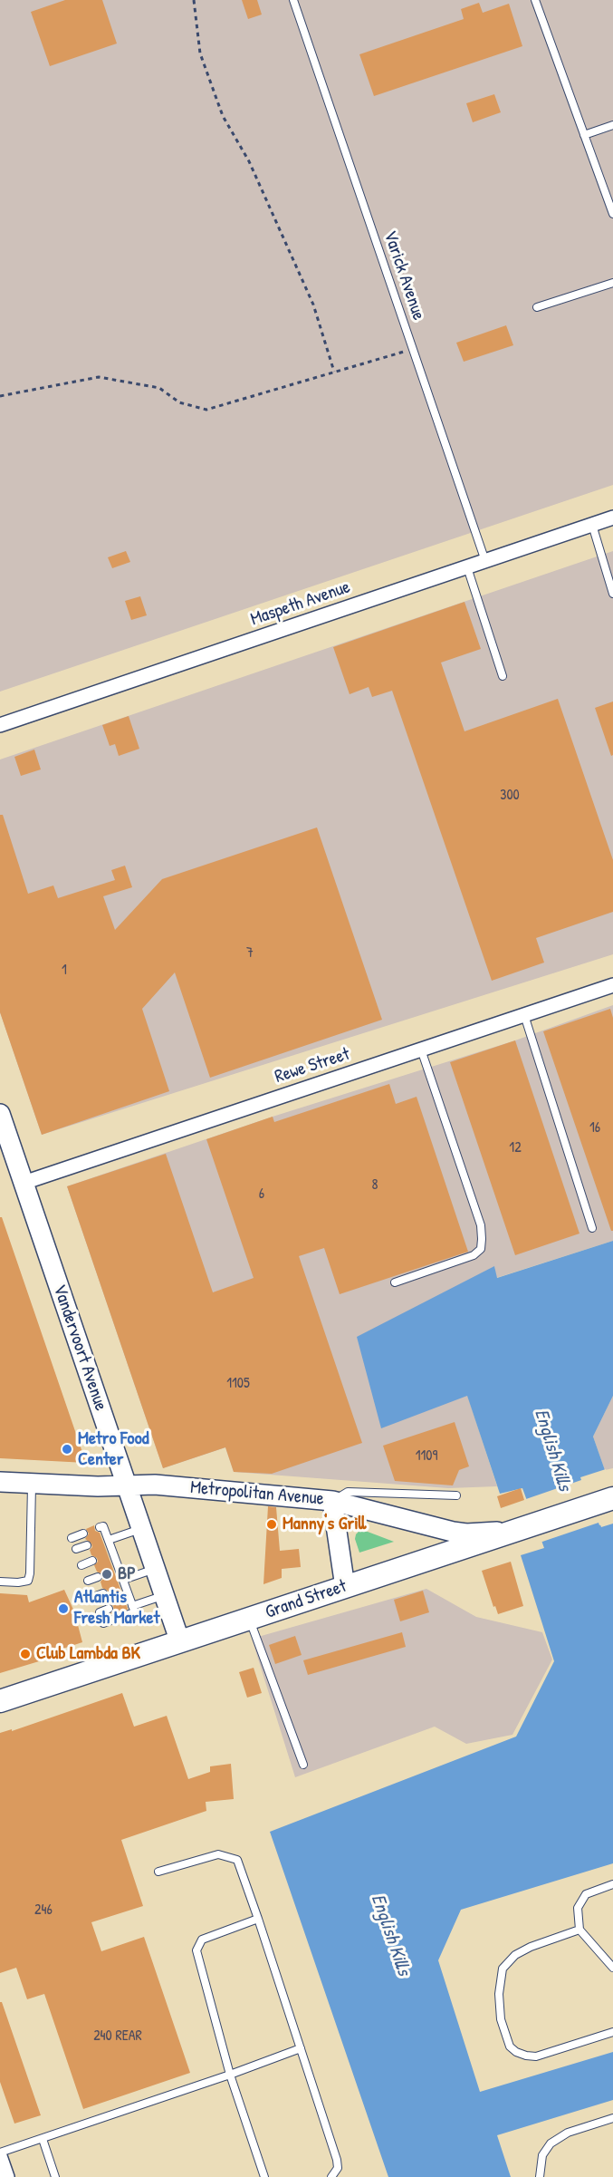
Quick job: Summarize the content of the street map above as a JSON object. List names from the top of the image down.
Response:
{
  "streets": {
    "main road": ["Vandervoort Avenue", "Metropolitan Avenue", "Grand Street"],
    "street": ["Maspeth Avenue", "Rewe Street"],
    "lane": ["Varick Avenue"]
  },
  "crossings": [
    ["Varick Avenue", "Maspeth Avenue"],
    ["Rewe Street", "Vandervoort Avenue"],
    ["Vandervoort Avenue", "Metropolitan Avenue"],
    ["Vandervoort Avenue", "Grand Street"],
    ["Metropolitan Avenue", "Grand Street"]
  ],
  "water": ["English Kills"],
  "places": [
    "Metro Food Center",
    "Manny's Grill",
    "BP",
    "Atlantis Fresh Market",
    "Club Lambda BK"
  ],
  "house_numbers": [
    "300",
    "7",
    "1",
    "16",
    "12",
    "8",
    "6",
    "1105",
    "1109",
    "246",
    "240 REAR"
  ]
}
